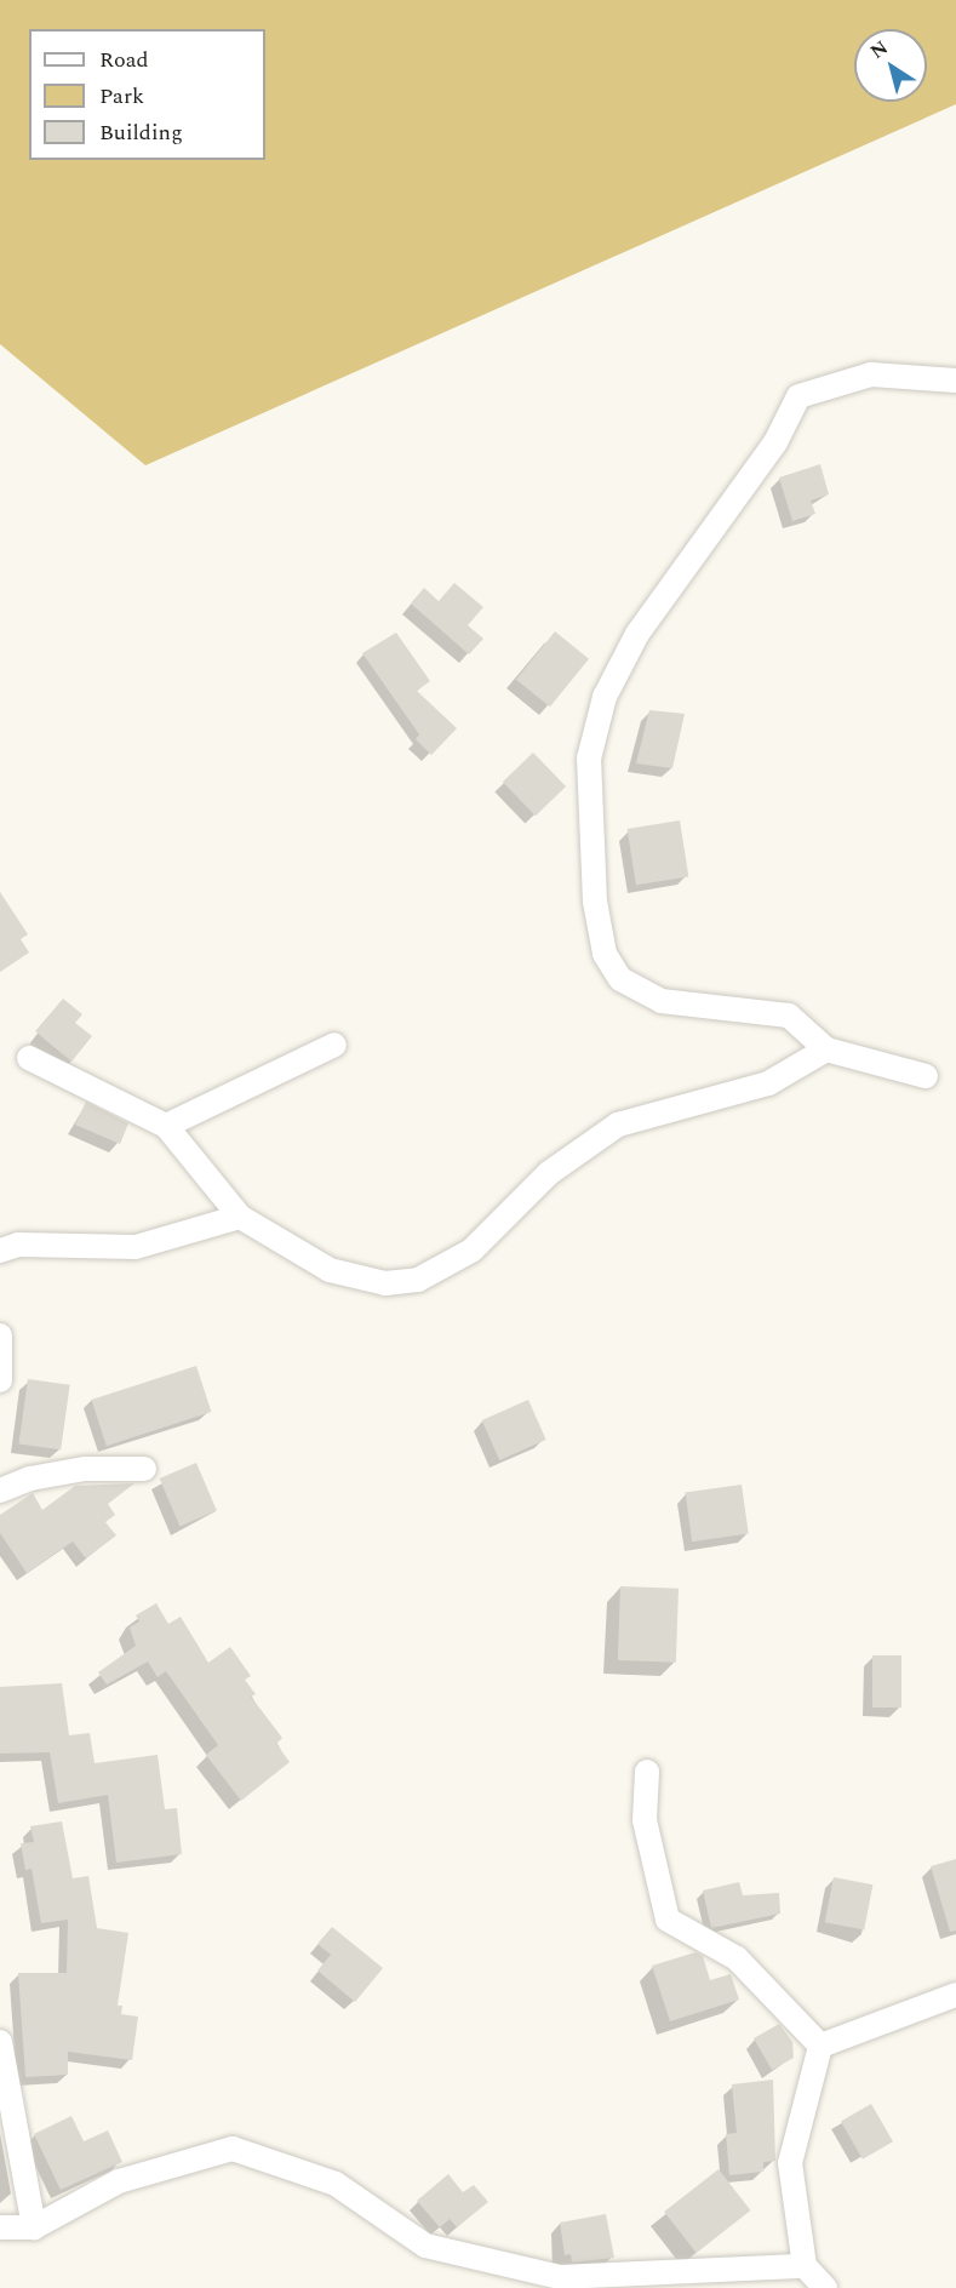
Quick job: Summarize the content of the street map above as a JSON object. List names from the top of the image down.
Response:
{
  "legend": ["Road", "Park", "Building"],
  "north": "top left"
}
